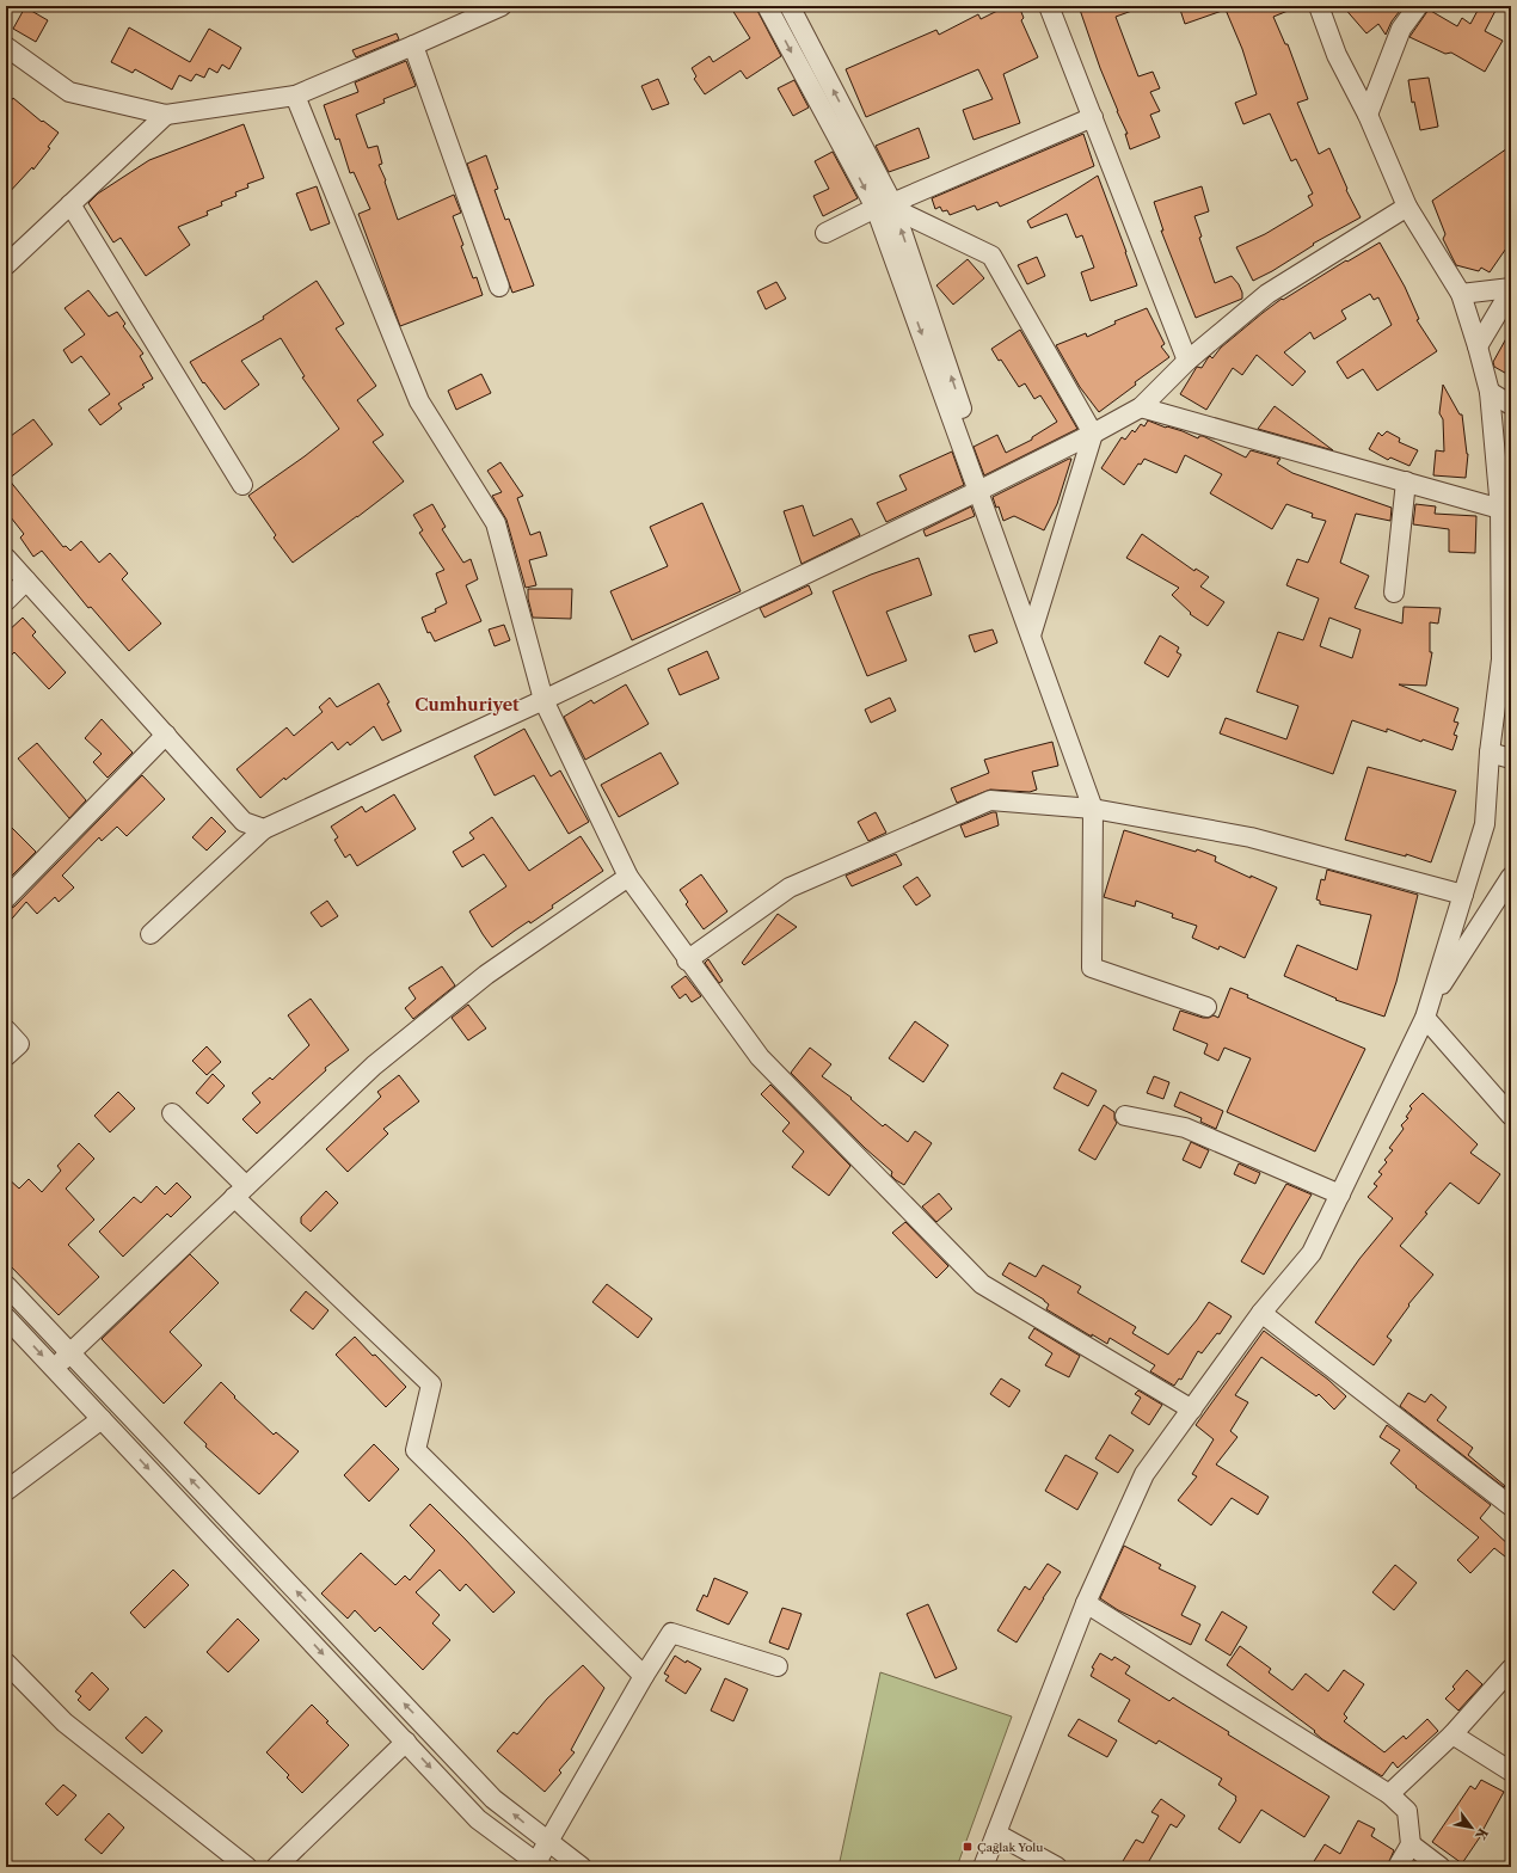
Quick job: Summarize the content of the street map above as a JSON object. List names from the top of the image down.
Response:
{
  "districts": ["Cumhuriyet"],
  "places": {
    "transit": ["Çağlak Yolu"]
  },
  "north": "bottom right"
}
